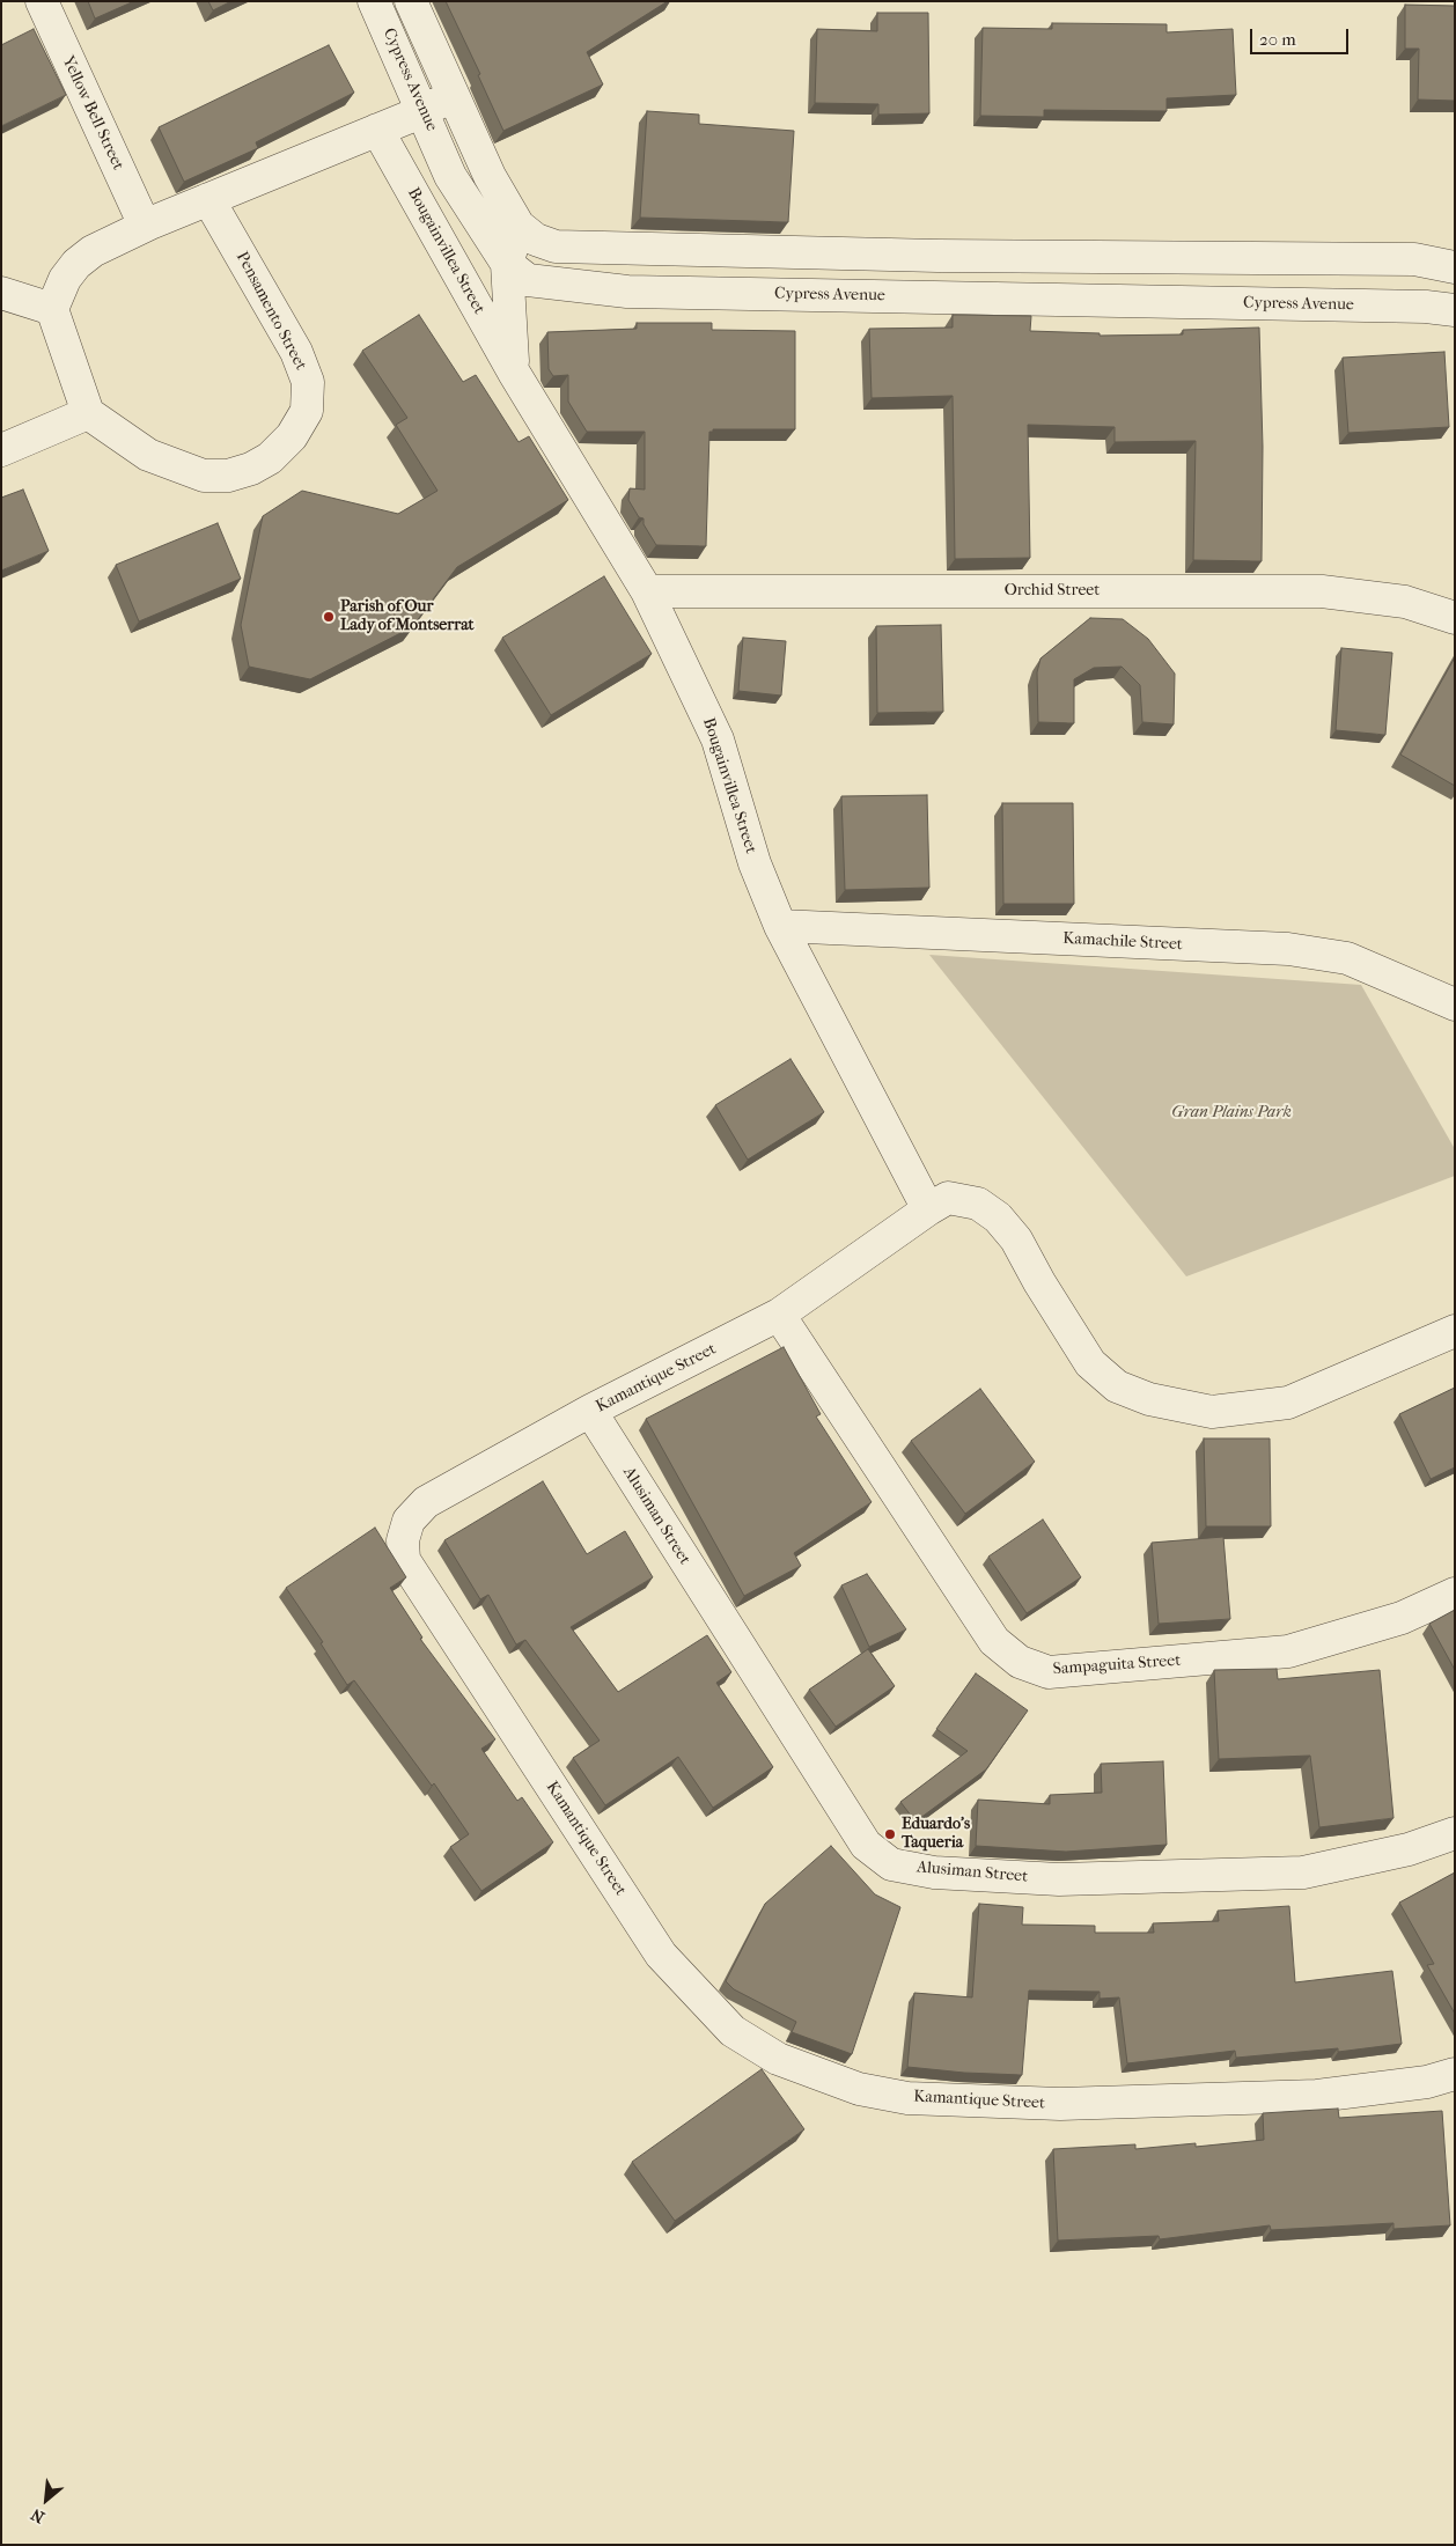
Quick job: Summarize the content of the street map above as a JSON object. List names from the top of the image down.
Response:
{
  "streets": {
    "street": [
      "Cypress Avenue",
      "Yellow Bell Street",
      "Bougainvillea Street",
      "Pensamento Street",
      "Orchid Street",
      "Kamachile Street",
      "Kamantique Street",
      "Alusiman Street",
      "Sampaguita Street"
    ]
  },
  "crossings": [
    ["Cypress Avenue", "Bougainvillea Street"],
    ["Bougainvillea Street", "Orchid Street"],
    ["Bougainvillea Street", "Kamachile Street"],
    ["Bougainvillea Street", "Kamantique Street"],
    ["Kamantique Street", "Alusiman Street"],
    ["Kamantique Street", "Sampaguita Street"]
  ],
  "parks": ["Gran Plains Park"],
  "places": ["Parish of Our Lady of Montserrat", "Eduardo's Taqueria"],
  "scale_bar": "20 m",
  "north": "bottom left"
}
